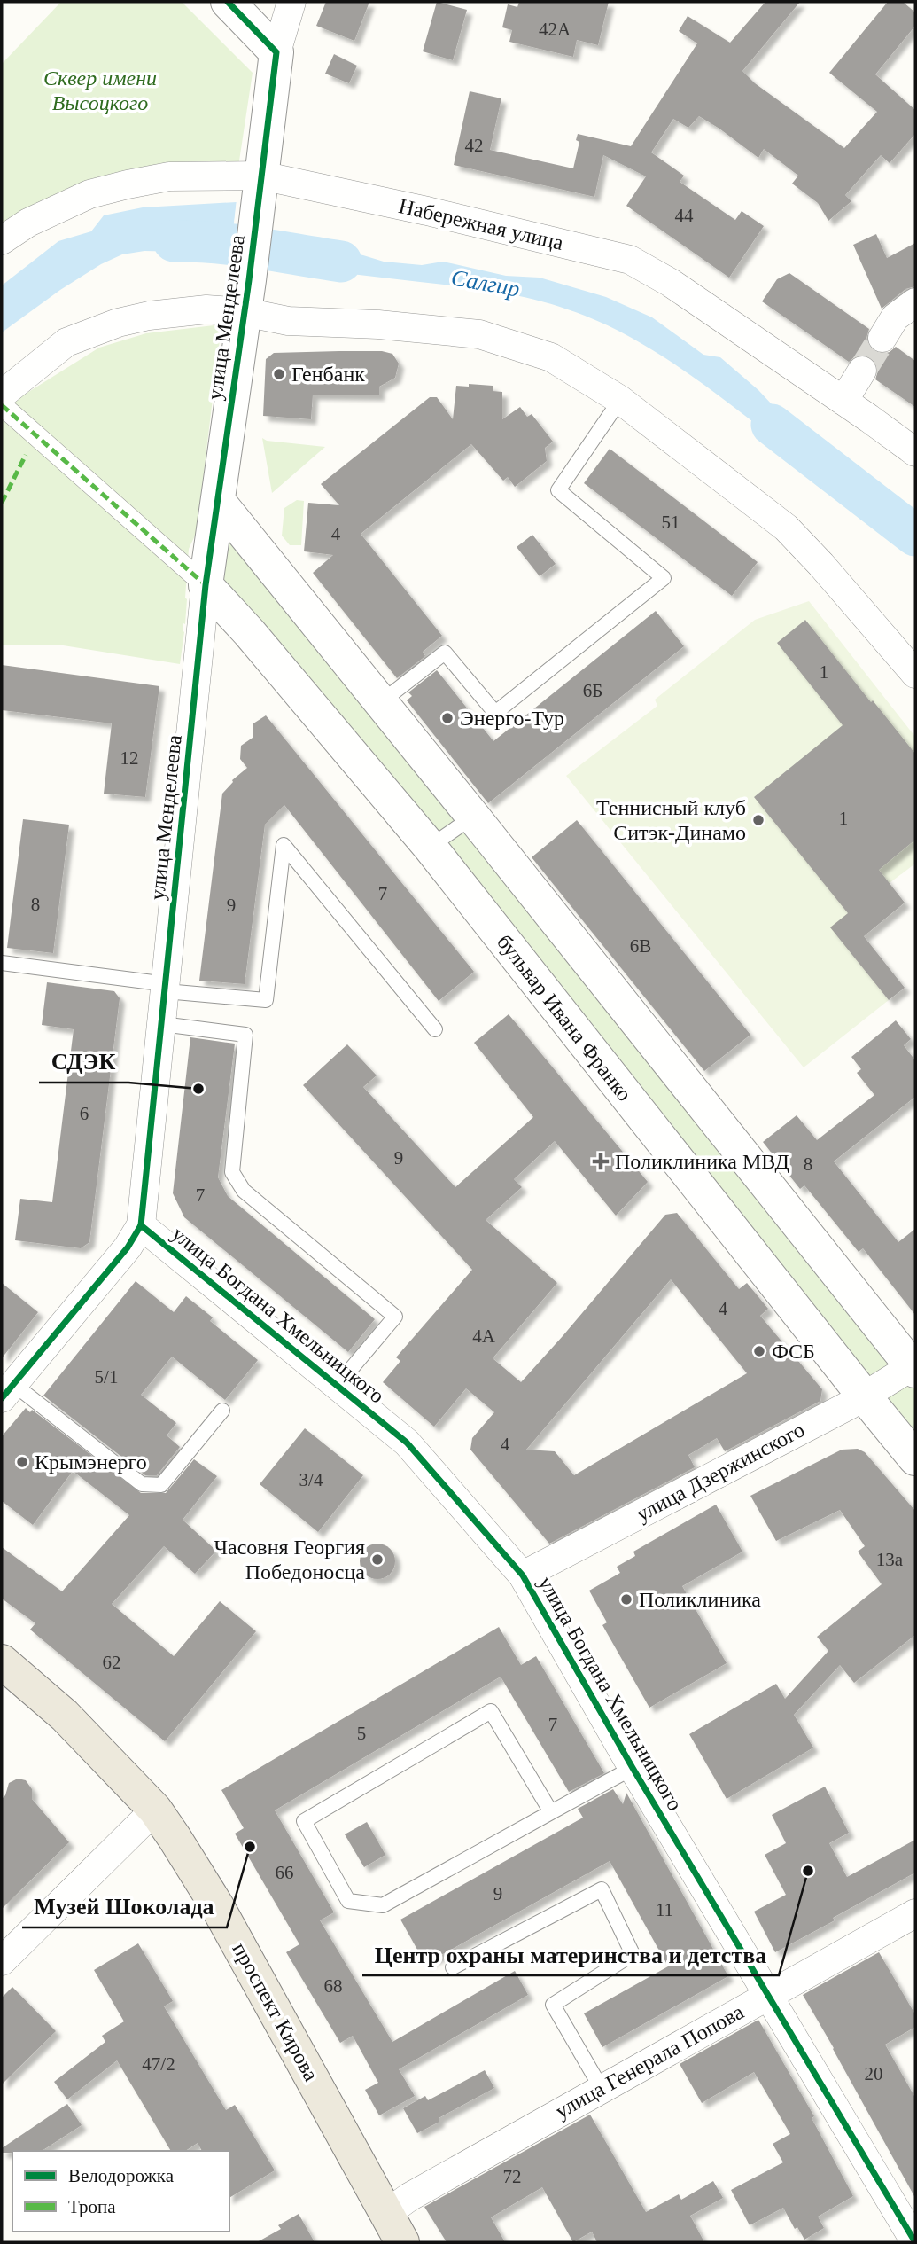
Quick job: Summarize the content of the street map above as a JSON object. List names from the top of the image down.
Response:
{
  "streets": {
    "main road": ["проспект Кирова"],
    "street": [
      "Набережная улица",
      "улица Менделеева",
      "бульвар Ивана Франко",
      "улица Богдана Хмельницкого",
      "улица Дзержинского",
      "улица Генерала Попова"
    ]
  },
  "crossings": [
    ["Набережная улица", "улица Менделеева"],
    ["улица Менделеева", "бульвар Ивана Франко"],
    ["улица Менделеева", "улица Богдана Хмельницкого"],
    ["бульвар Ивана Франко", "улица Дзержинского"],
    ["улица Богдана Хмельницкого", "улица Дзержинского"],
    ["улица Богдана Хмельницкого", "улица Генерала Попова"],
    ["проспект Кирова", "улица Генерала Попова"]
  ],
  "water": ["Салгир"],
  "parks": ["Сквер имени Высоцкого"],
  "places": {
    "other": [
      "Генбанк",
      "Энерго-Тур",
      "Теннисный клуб Ситэк-Динамо",
      "СДЭК",
      "ФСБ",
      "Крымэнерго",
      "Часовня Георгия Победоносца",
      "Поликлиника",
      "Музей Шоколада",
      "Центр охраны материнства и детства"
    ],
    "health": ["Поликлиника МВД"]
  },
  "house_numbers": [
    "42А",
    "42",
    "44",
    "51",
    "4",
    "1",
    "6Б",
    "12",
    "1",
    "7",
    "8",
    "9",
    "6В",
    "6",
    "9",
    "8",
    "7",
    "4",
    "4А",
    "5/1",
    "4",
    "3/4",
    "13а",
    "62",
    "7",
    "5",
    "66",
    "9",
    "11",
    "68",
    "47/2",
    "20",
    "72"
  ],
  "legend": ["Велодорожка", "Тропа"]
}
